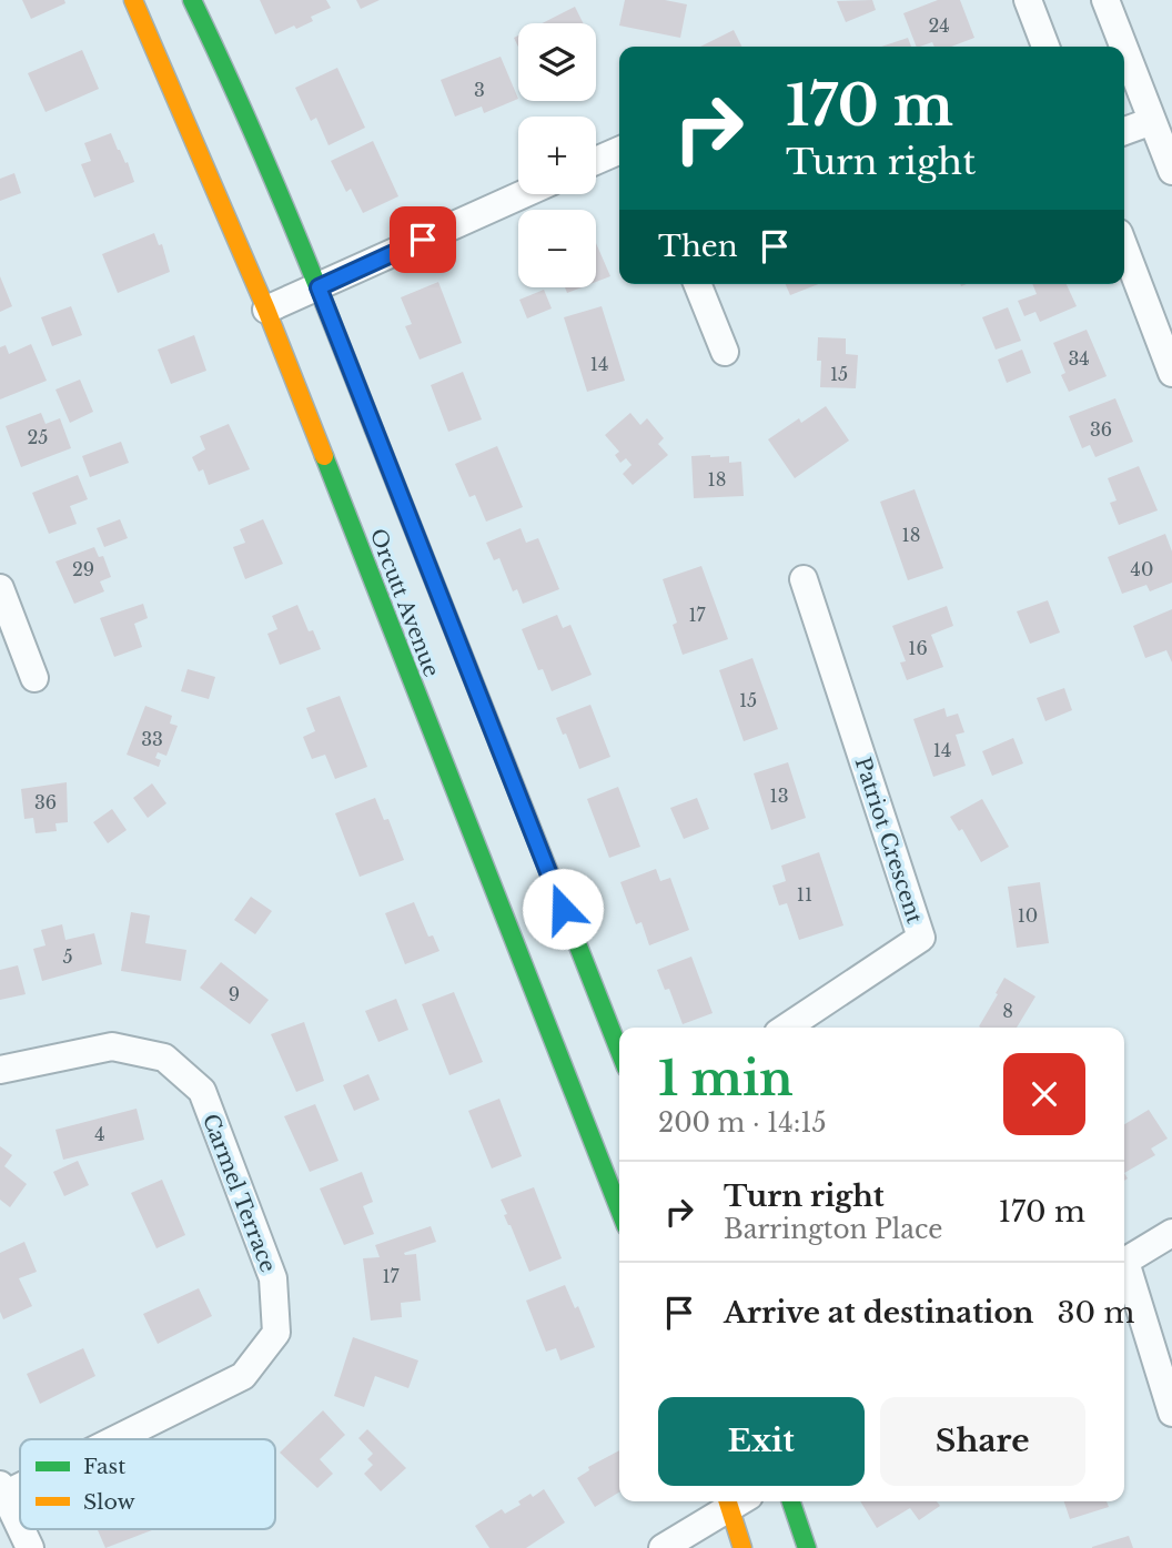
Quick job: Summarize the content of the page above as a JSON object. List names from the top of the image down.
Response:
{
  "streets": {
    "main road": ["Orcutt Avenue"],
    "street": ["Patriot Crescent", "Carmel Terrace"]
  },
  "house_numbers": [
    "24",
    "3",
    "34",
    "14",
    "15",
    "36",
    "25",
    "18",
    "18",
    "29",
    "40",
    "17",
    "16",
    "15",
    "33",
    "14",
    "13",
    "36",
    "11",
    "10",
    "5",
    "9",
    "8",
    "4",
    "17"
  ],
  "legend": ["Fast", "Slow"],
  "page": {
    "map_buttons": ["+", "−"],
    "turn": ["170 m", "Turn right"],
    "then": "Then",
    "heading": ["1 min", "200 m · 14:15"],
    "list": [
      {
        "name": "Turn right",
        "note": "Barrington Place",
        "value": "170 m"
      },
      {
        "name": "Arrive at destination",
        "value": "30 m"
      }
    ],
    "buttons": ["Exit", "Share"]
  }
}
